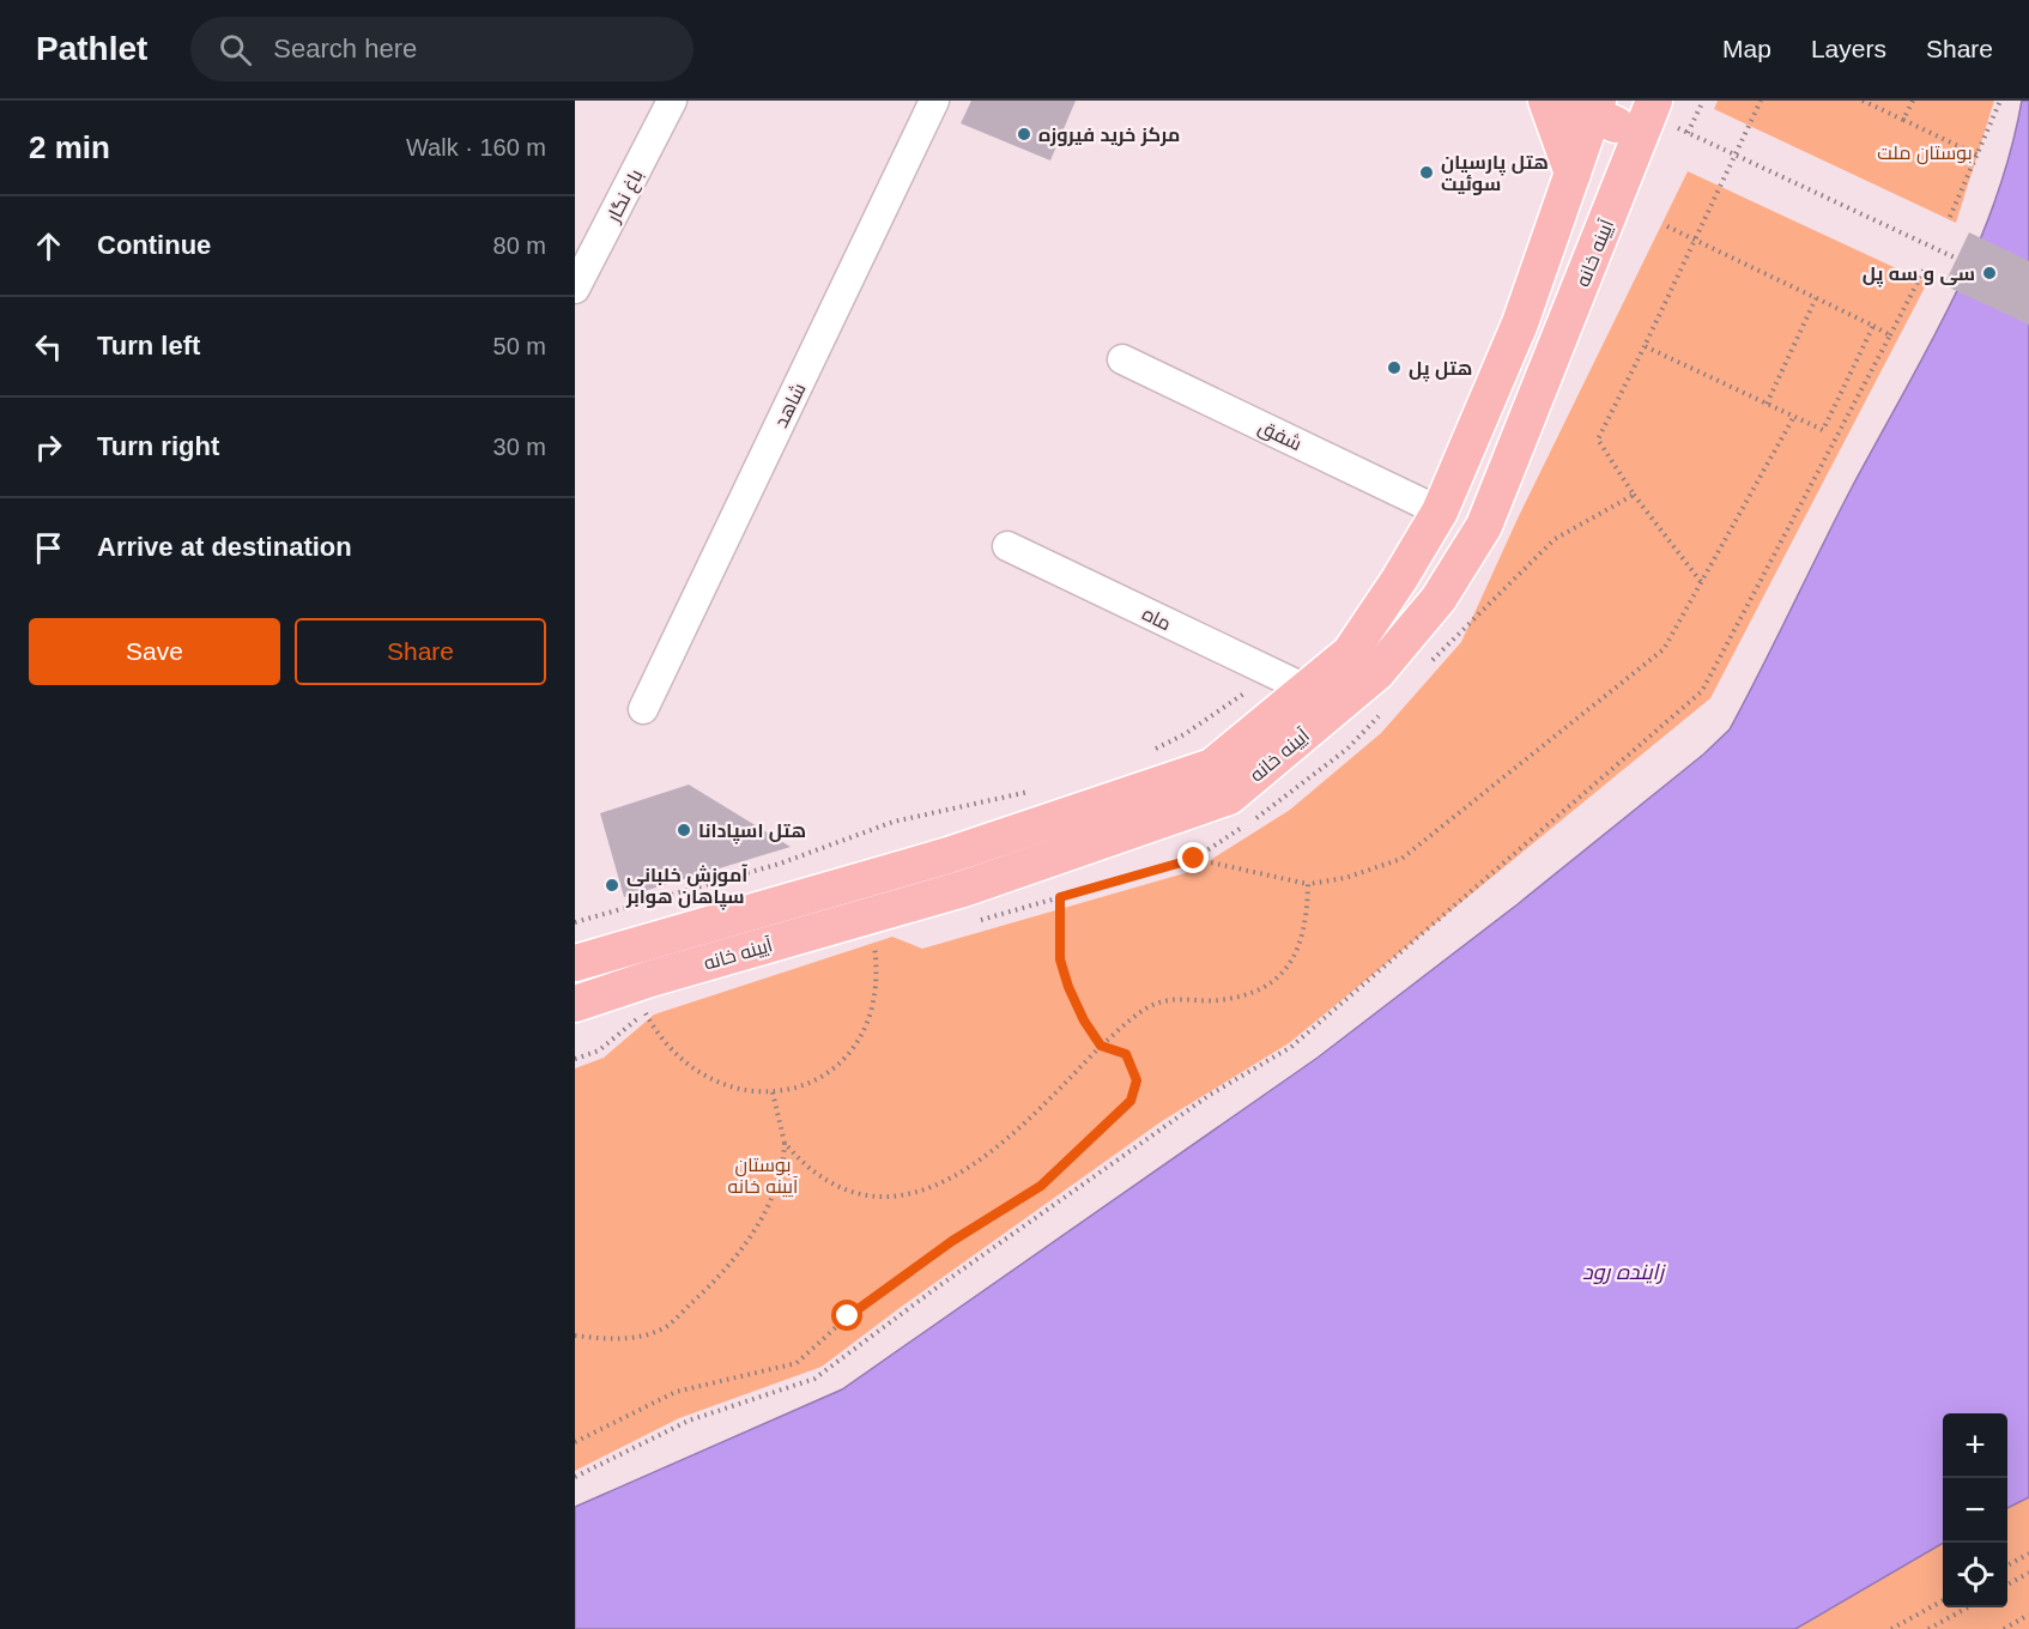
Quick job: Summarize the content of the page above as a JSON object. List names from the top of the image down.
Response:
{
  "streets": {
    "main road": ["آیینه خانه"],
    "street": [
      "باغ نگار",
      "شاهد",
      "شفق",
      "ماه"
    ]
  },
  "crossings": [
    ["آیینه خانه", "شفق"],
    ["آیینه خانه", "ماه"]
  ],
  "water": ["زاینده رود"],
  "parks": ["بوستان ملت", "بوستان آیینه خانه"],
  "places": [
    "مرکز خرید فیروزه",
    "هتل پارسیان سوئیت",
    "سی و سه پل",
    "هتل پل",
    "هتل اسپادانا",
    "آموزش خلبانی سپاهان هوابر"
  ],
  "page": {
    "header": "Pathlet",
    "search": "Search here",
    "nav": ["Map", "Layers", "Share"],
    "heading": ["2 min", "Walk · 160 m"],
    "list": [
      ["Continue", "80 m"],
      ["Turn left", "50 m"],
      ["Turn right", "30 m"],
      "Arrive at destination"
    ],
    "buttons": ["Save", "Share"],
    "map_buttons": ["+", "−"]
  }
}
